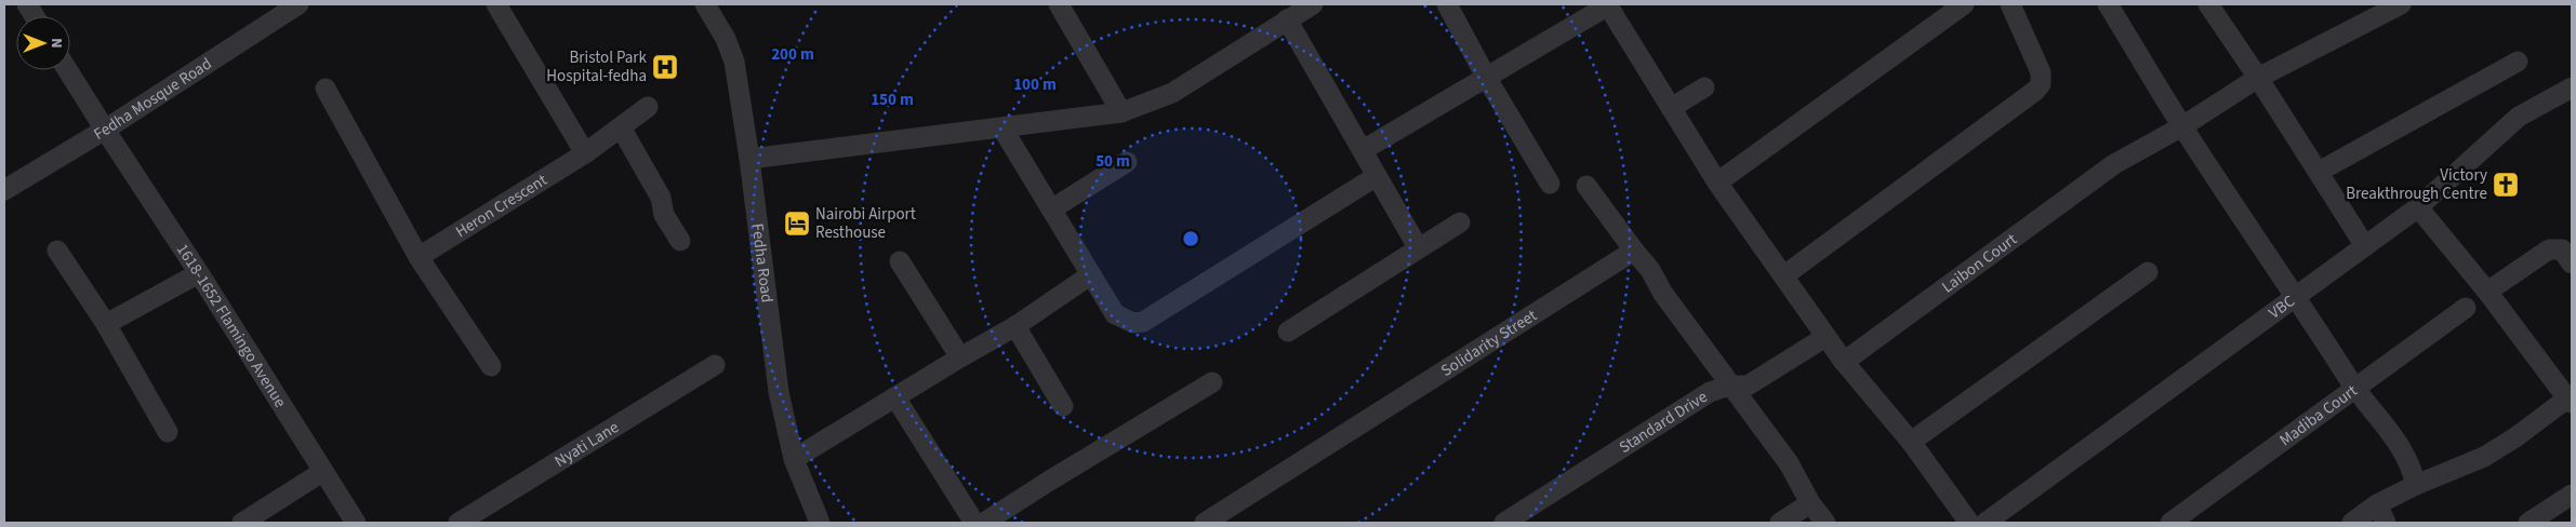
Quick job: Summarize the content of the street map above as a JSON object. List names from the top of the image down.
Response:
{
  "streets": {
    "street": [
      "Fedha Mosque Road",
      "Heron Crescent",
      "Fedha Road",
      "Laibon Court",
      "VBC",
      "1618-1652 Flamingo Avenue",
      "Solidarity Street",
      "Madiba Court",
      "Standard Drive",
      "Nyati Lane"
    ]
  },
  "crossings": [
    ["Fedha Mosque Road", "1618-1652 Flamingo Avenue"]
  ],
  "places": {
    "hospital": ["Bristol Park Hospital-fedha"],
    "church": ["Victory Breakthrough Centre"],
    "hotel": ["Nairobi Airport Resthouse"]
  },
  "north": "right",
  "rings": [
    "200 m",
    "100 m",
    "150 m",
    "50 m"
  ]
}
